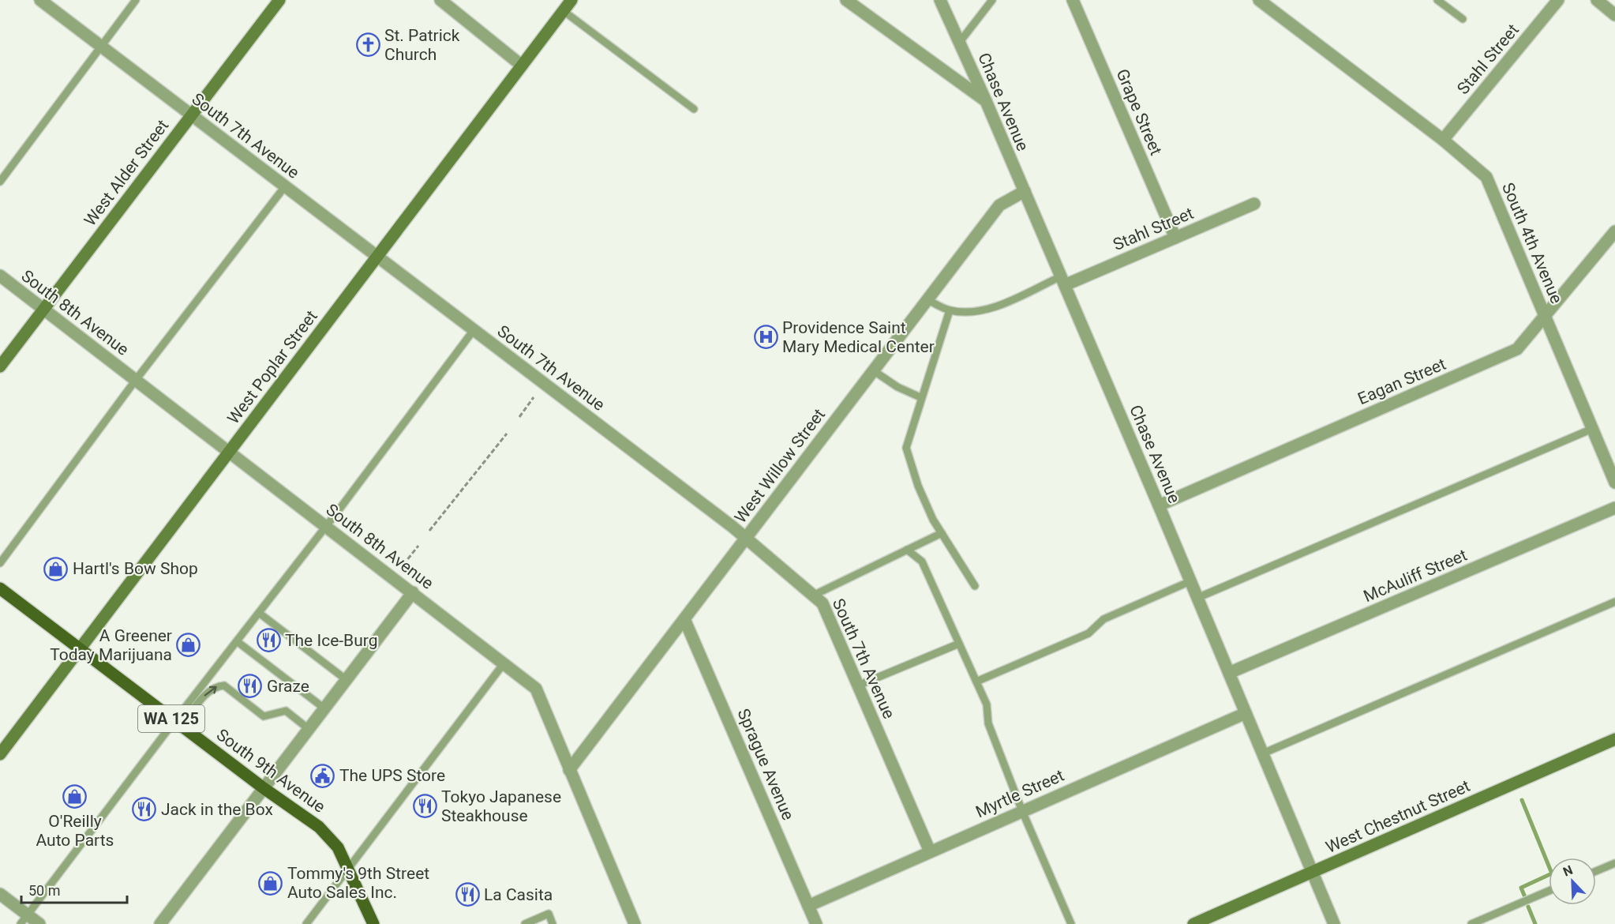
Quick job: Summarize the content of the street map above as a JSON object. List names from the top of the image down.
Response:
{
  "streets": {
    "main road": [
      "West Alder Street",
      "West Poplar Street",
      "WA 125",
      "South 9th Avenue",
      "West Chestnut Street"
    ],
    "street": [
      "Stahl Street",
      "Chase Avenue",
      "Grape Street",
      "South 7th Avenue",
      "South 4th Avenue",
      "South 8th Avenue",
      "Eagan Street",
      "West Willow Street",
      "McAuliff Street",
      "Sprague Avenue",
      "Myrtle Street"
    ]
  },
  "crossings": [
    ["Stahl Street", "Chase Avenue"],
    ["Stahl Street", "Grape Street"],
    ["Stahl Street", "South 4th Avenue"],
    ["Chase Avenue", "Eagan Street"],
    ["Chase Avenue", "West Willow Street"],
    ["Chase Avenue", "McAuliff Street"],
    ["Chase Avenue", "Myrtle Street"],
    ["Chase Avenue", "West Chestnut Street"],
    ["South 7th Avenue", "West Alder Street"],
    ["South 7th Avenue", "West Poplar Street"],
    ["South 7th Avenue", "West Willow Street"],
    ["South 7th Avenue", "Myrtle Street"],
    ["West Alder Street", "South 8th Avenue"],
    ["South 4th Avenue", "Eagan Street"],
    ["South 8th Avenue", "West Poplar Street"],
    ["South 8th Avenue", "West Willow Street"],
    ["West Poplar Street", "South 9th Avenue"],
    ["West Willow Street", "Sprague Avenue"],
    ["Sprague Avenue", "Myrtle Street"]
  ],
  "places": {
    "church": ["St. Patrick Church"],
    "hospital": ["Providence Saint Mary Medical Center"],
    "shop": [
      "Hartl's Bow Shop",
      "A Greener Today Marijuana",
      "O'Reilly Auto Parts",
      "Tommy's 9th Street Auto Sales Inc."
    ],
    "restaurant": [
      "The Ice-Burg",
      "Graze",
      "Tokyo Japanese Steakhouse",
      "Jack in the Box",
      "La Casita"
    ],
    "public building": ["The UPS Store"]
  },
  "scale_bar": "50 m",
  "north": "top left"
}
